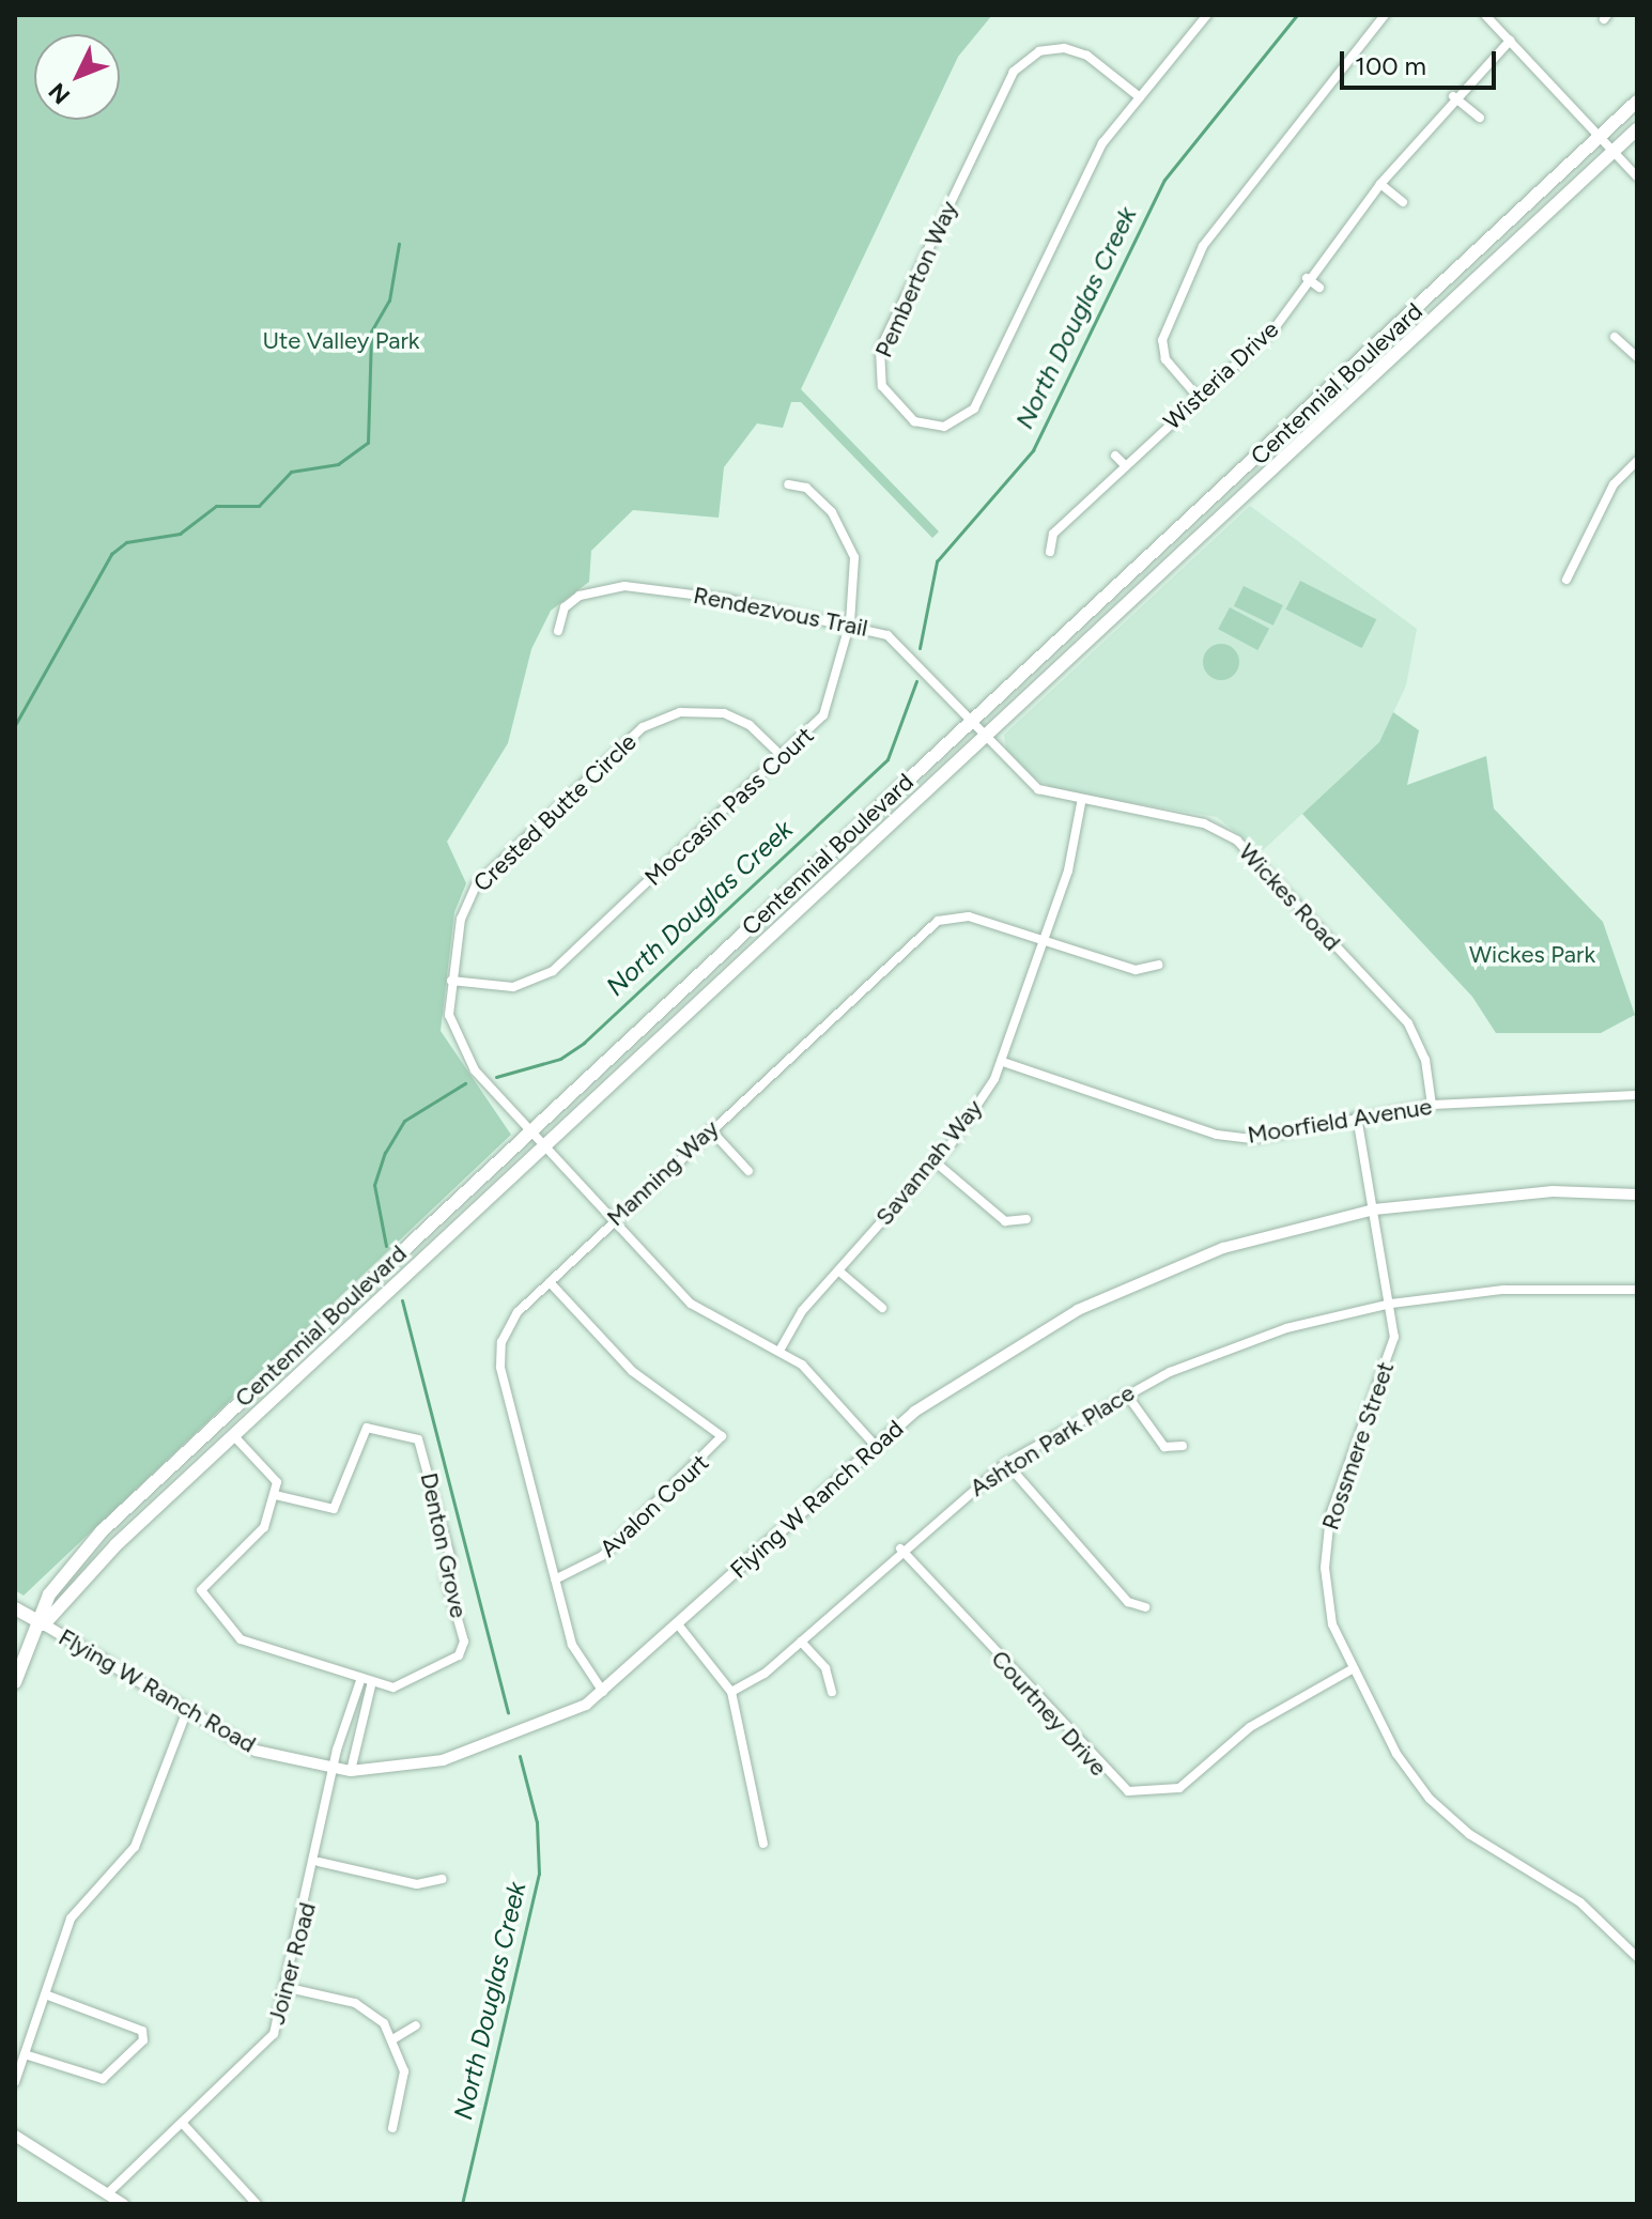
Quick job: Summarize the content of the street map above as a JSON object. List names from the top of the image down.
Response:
{
  "streets": {
    "main road": ["Centennial Boulevard"],
    "street": [
      "Pemberton Way",
      "Wisteria Drive",
      "Rendezvous Trail",
      "Moccasin Pass Court",
      "Crested Butte Circle",
      "Wickes Road",
      "Moorfield Avenue",
      "Savannah Way",
      "Manning Way",
      "Ashton Park Place",
      "Rossmere Street",
      "Flying W Ranch Road",
      "Avalon Court",
      "Denton Grove",
      "Courtney Drive",
      "Joiner Road"
    ]
  },
  "crossings": [
    ["Centennial Boulevard", "Rendezvous Trail"],
    ["Centennial Boulevard", "Crested Butte Circle"],
    ["Centennial Boulevard", "Wickes Road"],
    ["Centennial Boulevard", "Flying W Ranch Road"],
    ["Rendezvous Trail", "Moccasin Pass Court"],
    ["Rendezvous Trail", "Wickes Road"],
    ["Moccasin Pass Court", "Crested Butte Circle"],
    ["Crested Butte Circle", "Savannah Way"],
    ["Crested Butte Circle", "Manning Way"],
    ["Crested Butte Circle", "Flying W Ranch Road"],
    ["Wickes Road", "Moorfield Avenue"],
    ["Wickes Road", "Savannah Way"],
    ["Moorfield Avenue", "Savannah Way"],
    ["Moorfield Avenue", "Rossmere Street"],
    ["Savannah Way", "Manning Way"],
    ["Manning Way", "Flying W Ranch Road"],
    ["Manning Way", "Avalon Court"],
    ["Ashton Park Place", "Rossmere Street"],
    ["Ashton Park Place", "Courtney Drive"],
    ["Rossmere Street", "Flying W Ranch Road"],
    ["Rossmere Street", "Courtney Drive"],
    ["Flying W Ranch Road", "Joiner Road"]
  ],
  "water": ["North Douglas Creek"],
  "parks": ["Ute Valley Park", "Wickes Park"],
  "scale_bar": "100 m",
  "north": "bottom left"
}
